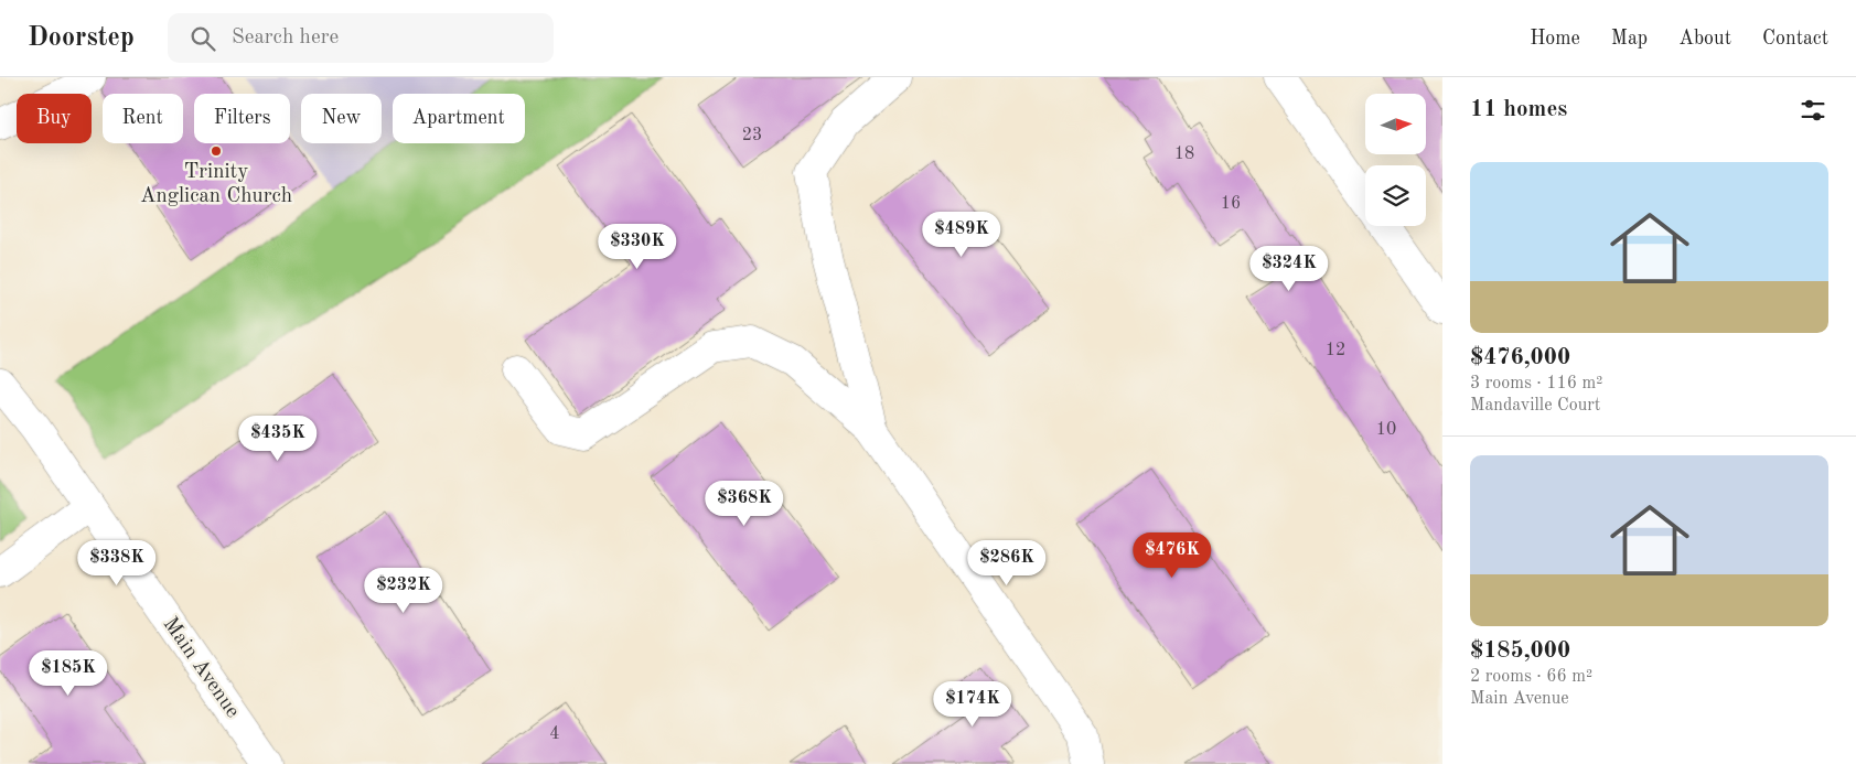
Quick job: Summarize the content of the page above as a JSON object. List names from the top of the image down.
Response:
{
  "streets": {
    "street": ["Main Avenue"]
  },
  "places": ["Trinity Anglican Church"],
  "house_numbers": [
    "23",
    "18",
    "16",
    "12",
    "10",
    "4"
  ],
  "north": "right",
  "page": {
    "header": "Doorstep",
    "search": "Search here",
    "nav": [
      "Home",
      "Map",
      "About",
      "Contact"
    ],
    "heading": "11 homes",
    "chip": [
      "Buy",
      "Rent",
      "Filters",
      "New",
      "Apartment"
    ],
    "list": [
      {
        "name": "$476,000",
        "note": "3 rooms · 116 m² · Mandaville Court"
      },
      {
        "name": "$185,000",
        "note": "2 rooms · 66 m² · Main Avenue"
      }
    ],
    "price": [
      "$489K",
      "$330K",
      "$324K",
      "$435K",
      "$368K",
      "$476K",
      "$338K",
      "$286K",
      "$232K",
      "$185K",
      "$174K"
    ]
  }
}
